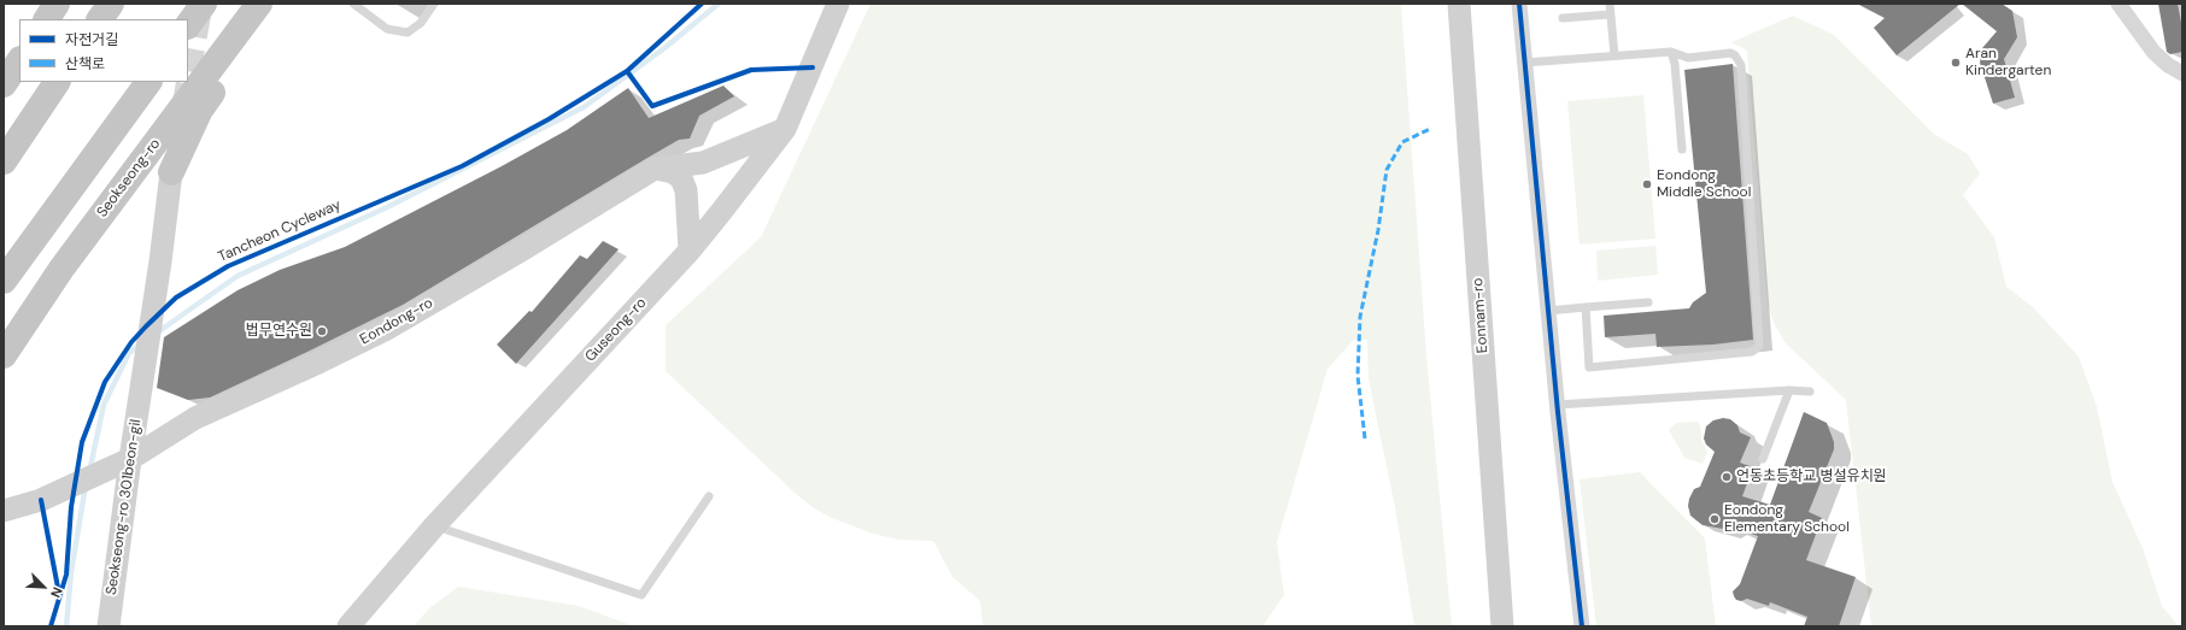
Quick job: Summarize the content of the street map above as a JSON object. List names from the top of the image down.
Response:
{
  "streets": {
    "highway": ["Seokseong-ro"],
    "main road": [
      "Eonnam-ro",
      "Eondong-ro",
      "Guseong-ro",
      "Seokseong-ro 301beon-gil"
    ],
    "cycle path": ["Tancheon Cycleway"]
  },
  "crossings": [
    ["Eondong-ro", "Guseong-ro"],
    ["Eondong-ro", "Seokseong-ro 301beon-gil"]
  ],
  "places": [
    "Aran Kindergarten",
    "Eondong Middle School",
    "법무연수원",
    "언동초등학교 병설유치원",
    "Eondong Elementary School"
  ],
  "legend": ["자전거길", "산책로"],
  "north": "bottom right"
}
